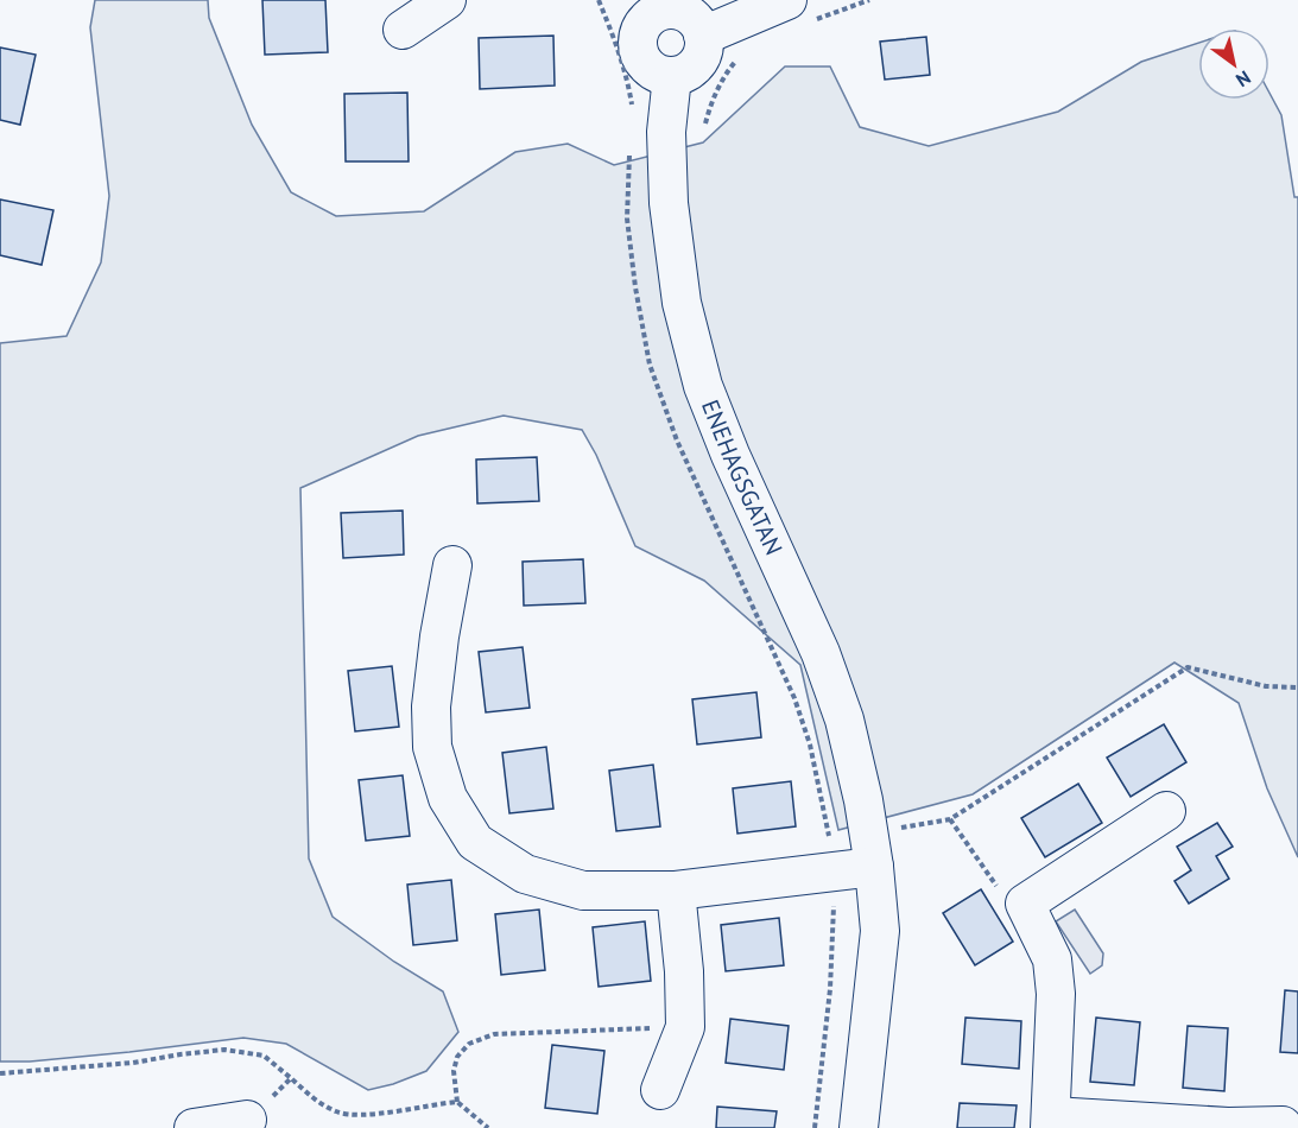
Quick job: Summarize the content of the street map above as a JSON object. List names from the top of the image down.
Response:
{
  "streets": {
    "street": ["ENEHAGSGATAN"]
  },
  "north": "bottom right"
}
